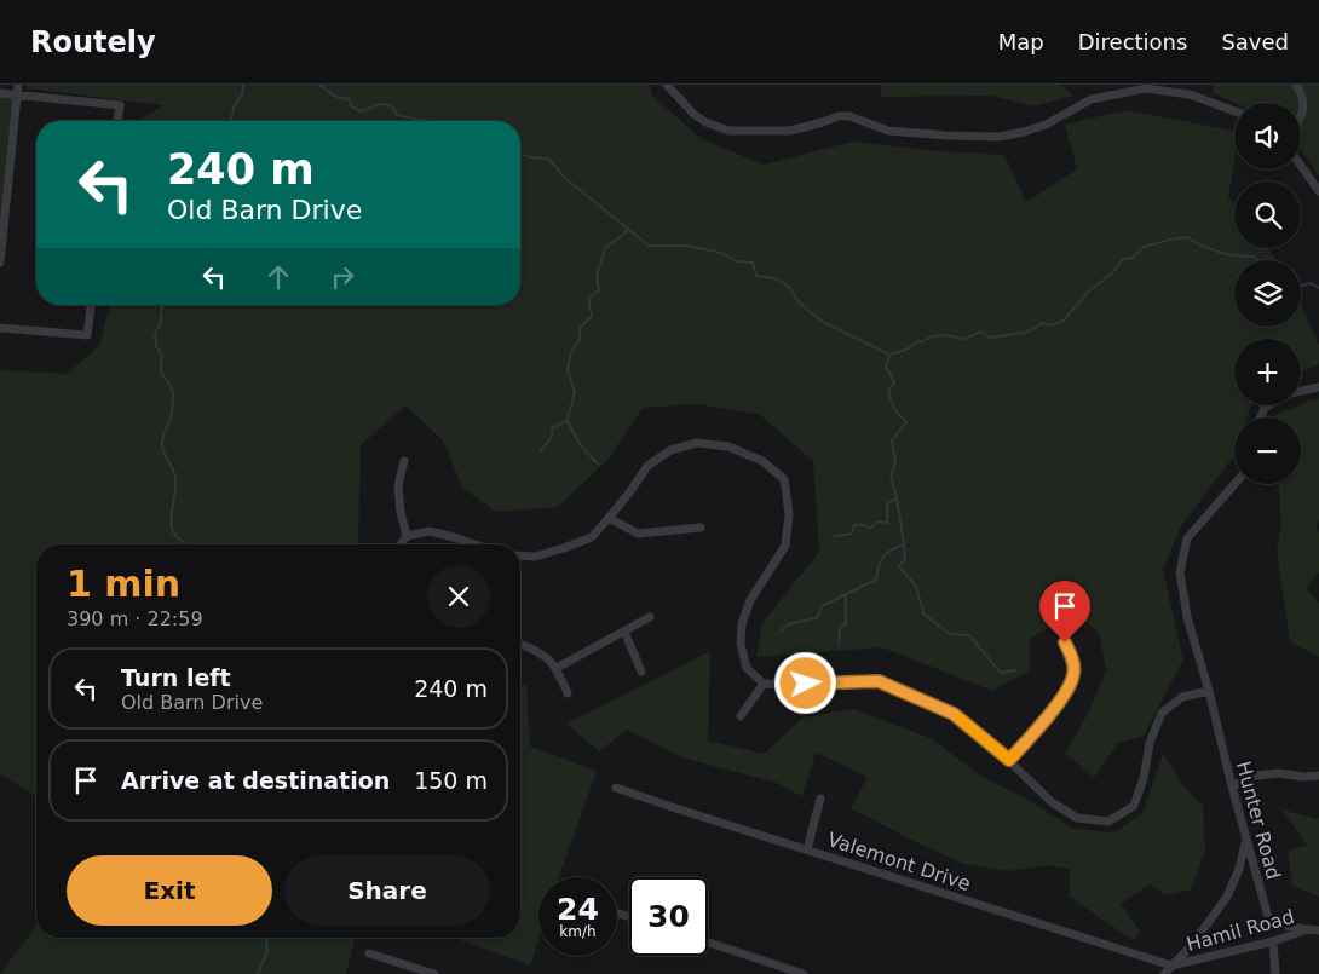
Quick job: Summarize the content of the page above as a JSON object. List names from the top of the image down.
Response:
{
  "streets": {
    "street": ["Hunter Road", "Valemont Drive", "Hamil Road"]
  },
  "crossings": [
    ["Hunter Road", "Hamil Road"],
    ["Valemont Drive", "Hamil Road"]
  ],
  "page": {
    "header": "Routely",
    "nav": ["Map", "Directions", "Saved"],
    "map_buttons": ["+", "−"],
    "turn": ["240 m", "Old Barn Drive"],
    "heading": ["1 min", "390 m · 22:59"],
    "list": [
      {
        "name": "Turn left",
        "note": "Old Barn Drive",
        "value": "240 m"
      },
      {
        "name": "Arrive at destination",
        "value": "150 m"
      }
    ],
    "buttons": ["Exit", "Share"],
    "speed": "24 km/h",
    "limit": "30"
  }
}
